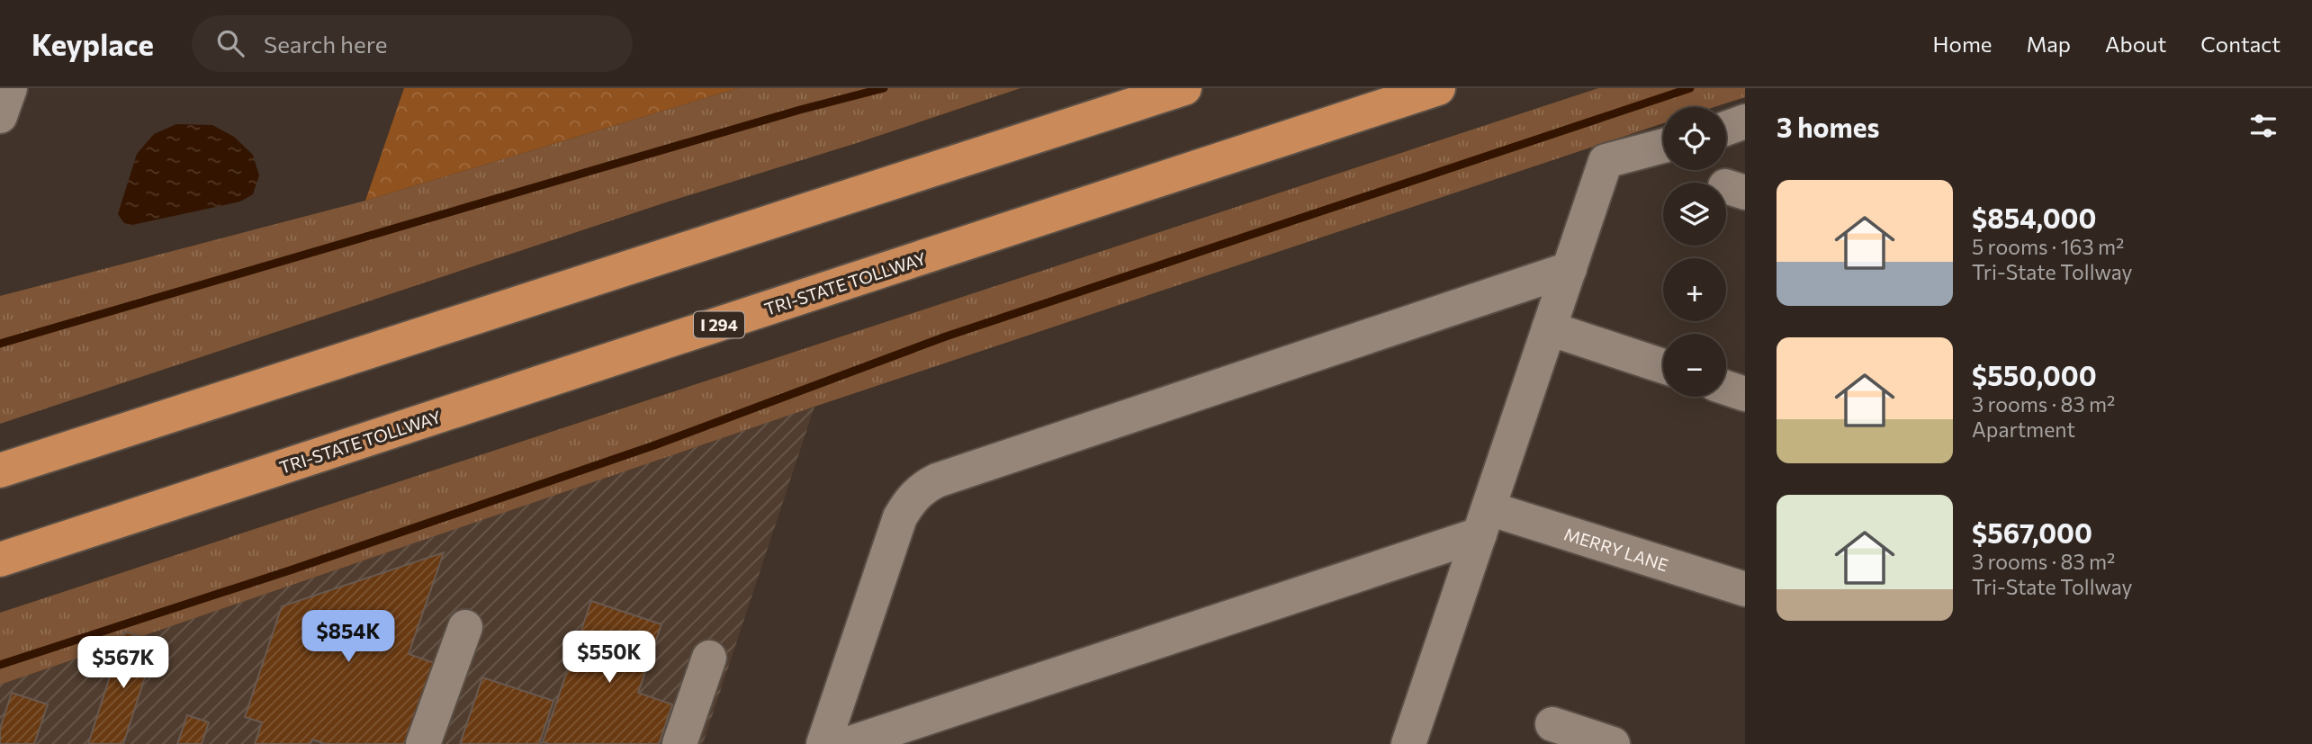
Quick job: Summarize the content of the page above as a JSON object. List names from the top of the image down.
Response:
{
  "streets": {
    "highway": ["TRI-STATE TOLLWAY", "I 294"],
    "lane": ["MERRY LANE"]
  },
  "page": {
    "header": "Keyplace",
    "search": "Search here",
    "nav": [
      "Home",
      "Map",
      "About",
      "Contact"
    ],
    "heading": "3 homes",
    "map_buttons": ["+", "−"],
    "list": [
      {
        "name": "$854,000",
        "note": "5 rooms · 163 m² · Tri-State Tollway"
      },
      {
        "name": "$550,000",
        "note": "3 rooms · 83 m² · Apartment"
      },
      {
        "name": "$567,000",
        "note": "3 rooms · 83 m² · Tri-State Tollway"
      }
    ],
    "price": ["$854K", "$550K", "$567K"]
  }
}
